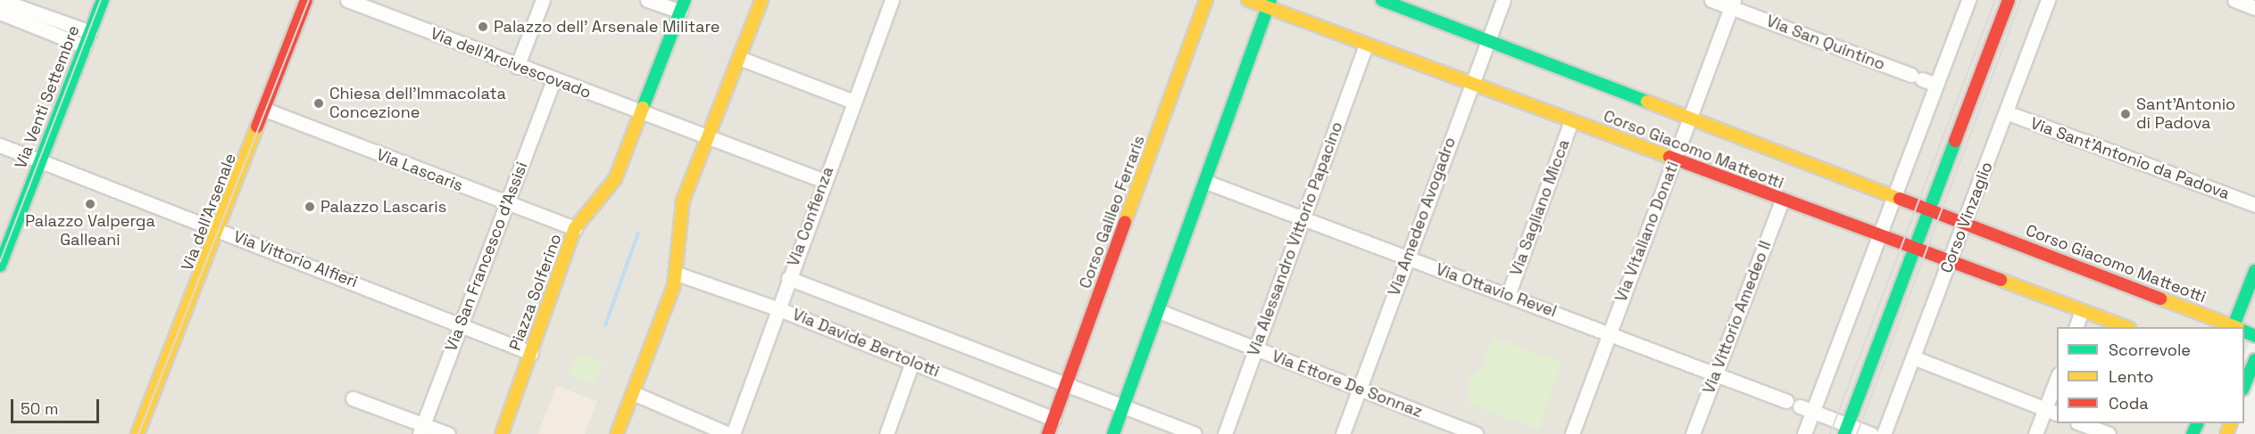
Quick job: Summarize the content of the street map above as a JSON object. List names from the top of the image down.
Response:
{
  "streets": {
    "street": [
      "Via San Quintino",
      "Via dell'Arcivescovado",
      "Via Venti Settembre",
      "Corso Giacomo Matteotti",
      "Via Sant'Antonio da Padova",
      "Via Lascaris",
      "Via Sagliano Micca",
      "Via dell'Arsenale",
      "Corso Galileo Ferraris",
      "Via Confienza",
      "Via Amedeo Avogadro",
      "Corso Vinzaglio",
      "Via Vitaliano Donati",
      "Via Alessandro Vittorio Papacino",
      "Via San Francesco d'Assisi",
      "Via Vittorio Alfieri",
      "Via Ottavio Revel",
      "Piazza Solferino",
      "Via Vittorio Amedeo II",
      "Via Davide Bertolotti",
      "Via Ettore De Sonnaz"
    ]
  },
  "crossings": [
    ["Via San Quintino", "Via Vitaliano Donati"],
    ["Via dell'Arcivescovado", "Via Confienza"],
    ["Via dell'Arcivescovado", "Via San Francesco d'Assisi"],
    ["Via dell'Arcivescovado", "Piazza Solferino"],
    ["Via Venti Settembre", "Via Vittorio Alfieri"],
    ["Corso Giacomo Matteotti", "Via Sagliano Micca"],
    ["Corso Giacomo Matteotti", "Via Amedeo Avogadro"],
    ["Corso Giacomo Matteotti", "Corso Vinzaglio"],
    ["Corso Giacomo Matteotti", "Via Vitaliano Donati"],
    ["Corso Giacomo Matteotti", "Via Alessandro Vittorio Papacino"],
    ["Corso Giacomo Matteotti", "Via Vittorio Amedeo II"],
    ["Via Sant'Antonio da Padova", "Corso Vinzaglio"],
    ["Via Lascaris", "Via dell'Arsenale"],
    ["Via Lascaris", "Via San Francesco d'Assisi"],
    ["Via Lascaris", "Piazza Solferino"],
    ["Via Sagliano Micca", "Via Ottavio Revel"],
    ["Via dell'Arsenale", "Via Vittorio Alfieri"],
    ["Corso Galileo Ferraris", "Via Davide Bertolotti"],
    ["Via Confienza", "Via Davide Bertolotti"],
    ["Via Amedeo Avogadro", "Via Ottavio Revel"],
    ["Via Amedeo Avogadro", "Via Ettore De Sonnaz"],
    ["Via Vitaliano Donati", "Via Ottavio Revel"],
    ["Via Alessandro Vittorio Papacino", "Via Ottavio Revel"],
    ["Via Alessandro Vittorio Papacino", "Via Ettore De Sonnaz"],
    ["Via San Francesco d'Assisi", "Via Vittorio Alfieri"],
    ["Via Vittorio Alfieri", "Piazza Solferino"],
    ["Via Ottavio Revel", "Via Vittorio Amedeo II"]
  ],
  "places": [
    "Palazzo dell' Arsenale Militare",
    "Chiesa dell'Immacolata Concezione",
    "Sant'Antonio di Padova",
    "Palazzo Valperga Galleani",
    "Palazzo Lascaris"
  ],
  "legend": ["Scorrevole", "Lento", "Coda"],
  "scale_bar": "50 m"
}
